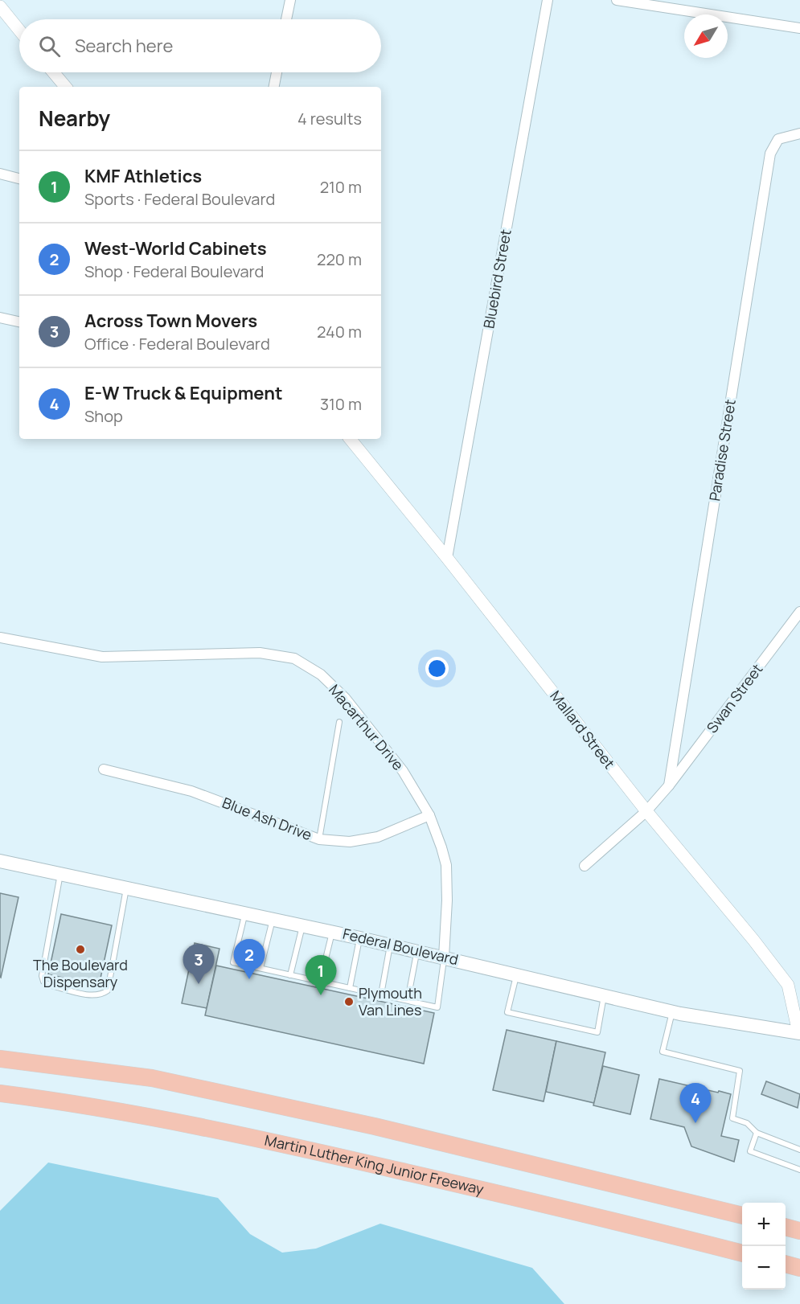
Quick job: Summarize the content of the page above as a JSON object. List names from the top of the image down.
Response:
{
  "streets": {
    "highway": ["Martin Luther King Junior Freeway"],
    "main road": ["Federal Boulevard"],
    "street": [
      "Bluebird Street",
      "Paradise Street",
      "Swan Street",
      "Macarthur Drive",
      "Mallard Street",
      "Blue Ash Drive"
    ]
  },
  "crossings": [
    ["Bluebird Street", "Mallard Street"],
    ["Paradise Street", "Swan Street"],
    ["Swan Street", "Mallard Street"],
    ["Macarthur Drive", "Blue Ash Drive"],
    ["Macarthur Drive", "Federal Boulevard"],
    ["Mallard Street", "Federal Boulevard"]
  ],
  "places": ["The Boulevard Dispensary", "Plymouth Van Lines"],
  "north": "bottom left",
  "page": {
    "search": "Search here",
    "heading": ["Nearby", "4 results"],
    "list": [
      {
        "mark": "1",
        "name": "KMF Athletics",
        "note": "Sports · Federal Boulevard",
        "value": "210 m"
      },
      {
        "mark": "2",
        "name": "West-World Cabinets",
        "note": "Shop · Federal Boulevard",
        "value": "220 m"
      },
      {
        "mark": "3",
        "name": "Across Town Movers",
        "note": "Office · Federal Boulevard",
        "value": "240 m"
      },
      {
        "mark": "4",
        "name": "E-W Truck & Equipment",
        "note": "Shop",
        "value": "310 m"
      }
    ],
    "pins": [
      "2",
      "3",
      "1",
      "4"
    ],
    "map_buttons": ["+", "−"]
  }
}
